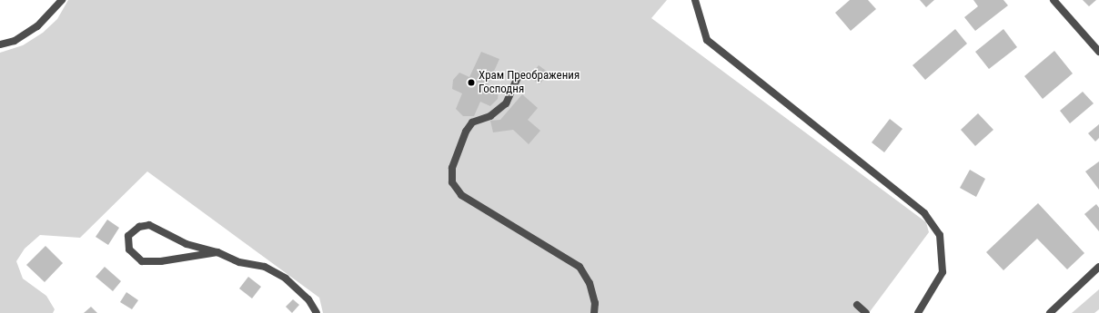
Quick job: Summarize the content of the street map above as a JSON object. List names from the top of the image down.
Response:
{
  "places": ["Храм Преображения Господня"]
}
